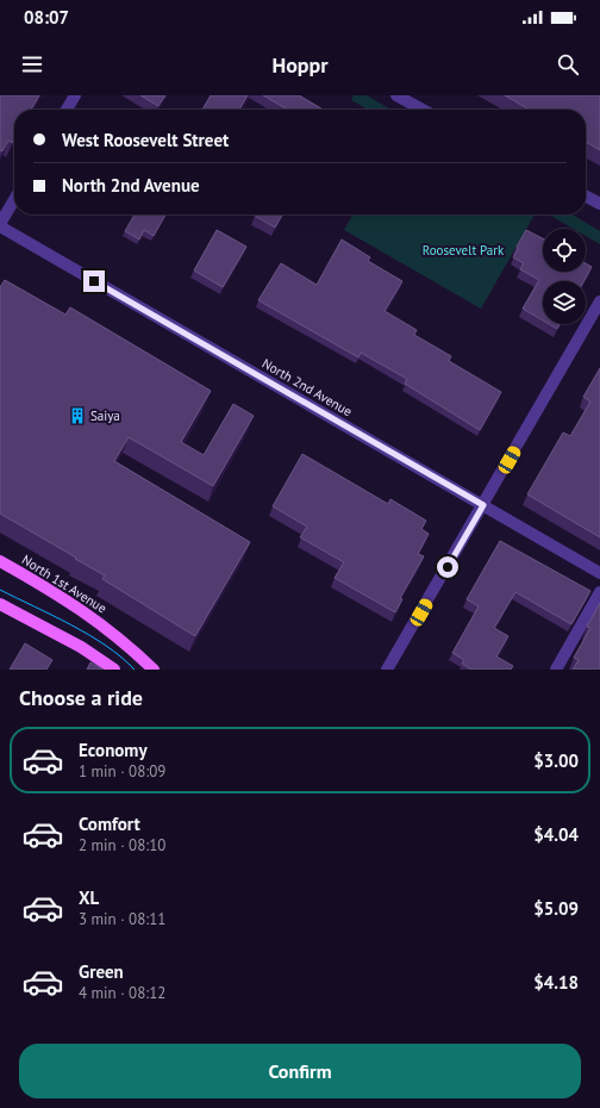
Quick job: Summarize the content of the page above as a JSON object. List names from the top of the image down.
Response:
{
  "streets": {
    "main road": ["North 1st Avenue"],
    "street": ["North 2nd Avenue"]
  },
  "parks": ["Roosevelt Park"],
  "places": {
    "building": ["Saiya"]
  },
  "page": {
    "status": "08:07",
    "header": "Hoppr",
    "banner": ["West Roosevelt Street", "North 2nd Avenue"],
    "heading": "Choose a ride",
    "list": [
      {
        "name": "Economy",
        "note": "1 min · 08:09",
        "value": "$3.00"
      },
      {
        "name": "Comfort",
        "note": "2 min · 08:10",
        "value": "$4.04"
      },
      {
        "name": "XL",
        "note": "3 min · 08:11",
        "value": "$5.09"
      },
      {
        "name": "Green",
        "note": "4 min · 08:12",
        "value": "$4.18"
      }
    ],
    "buttons": "Confirm"
  }
}
